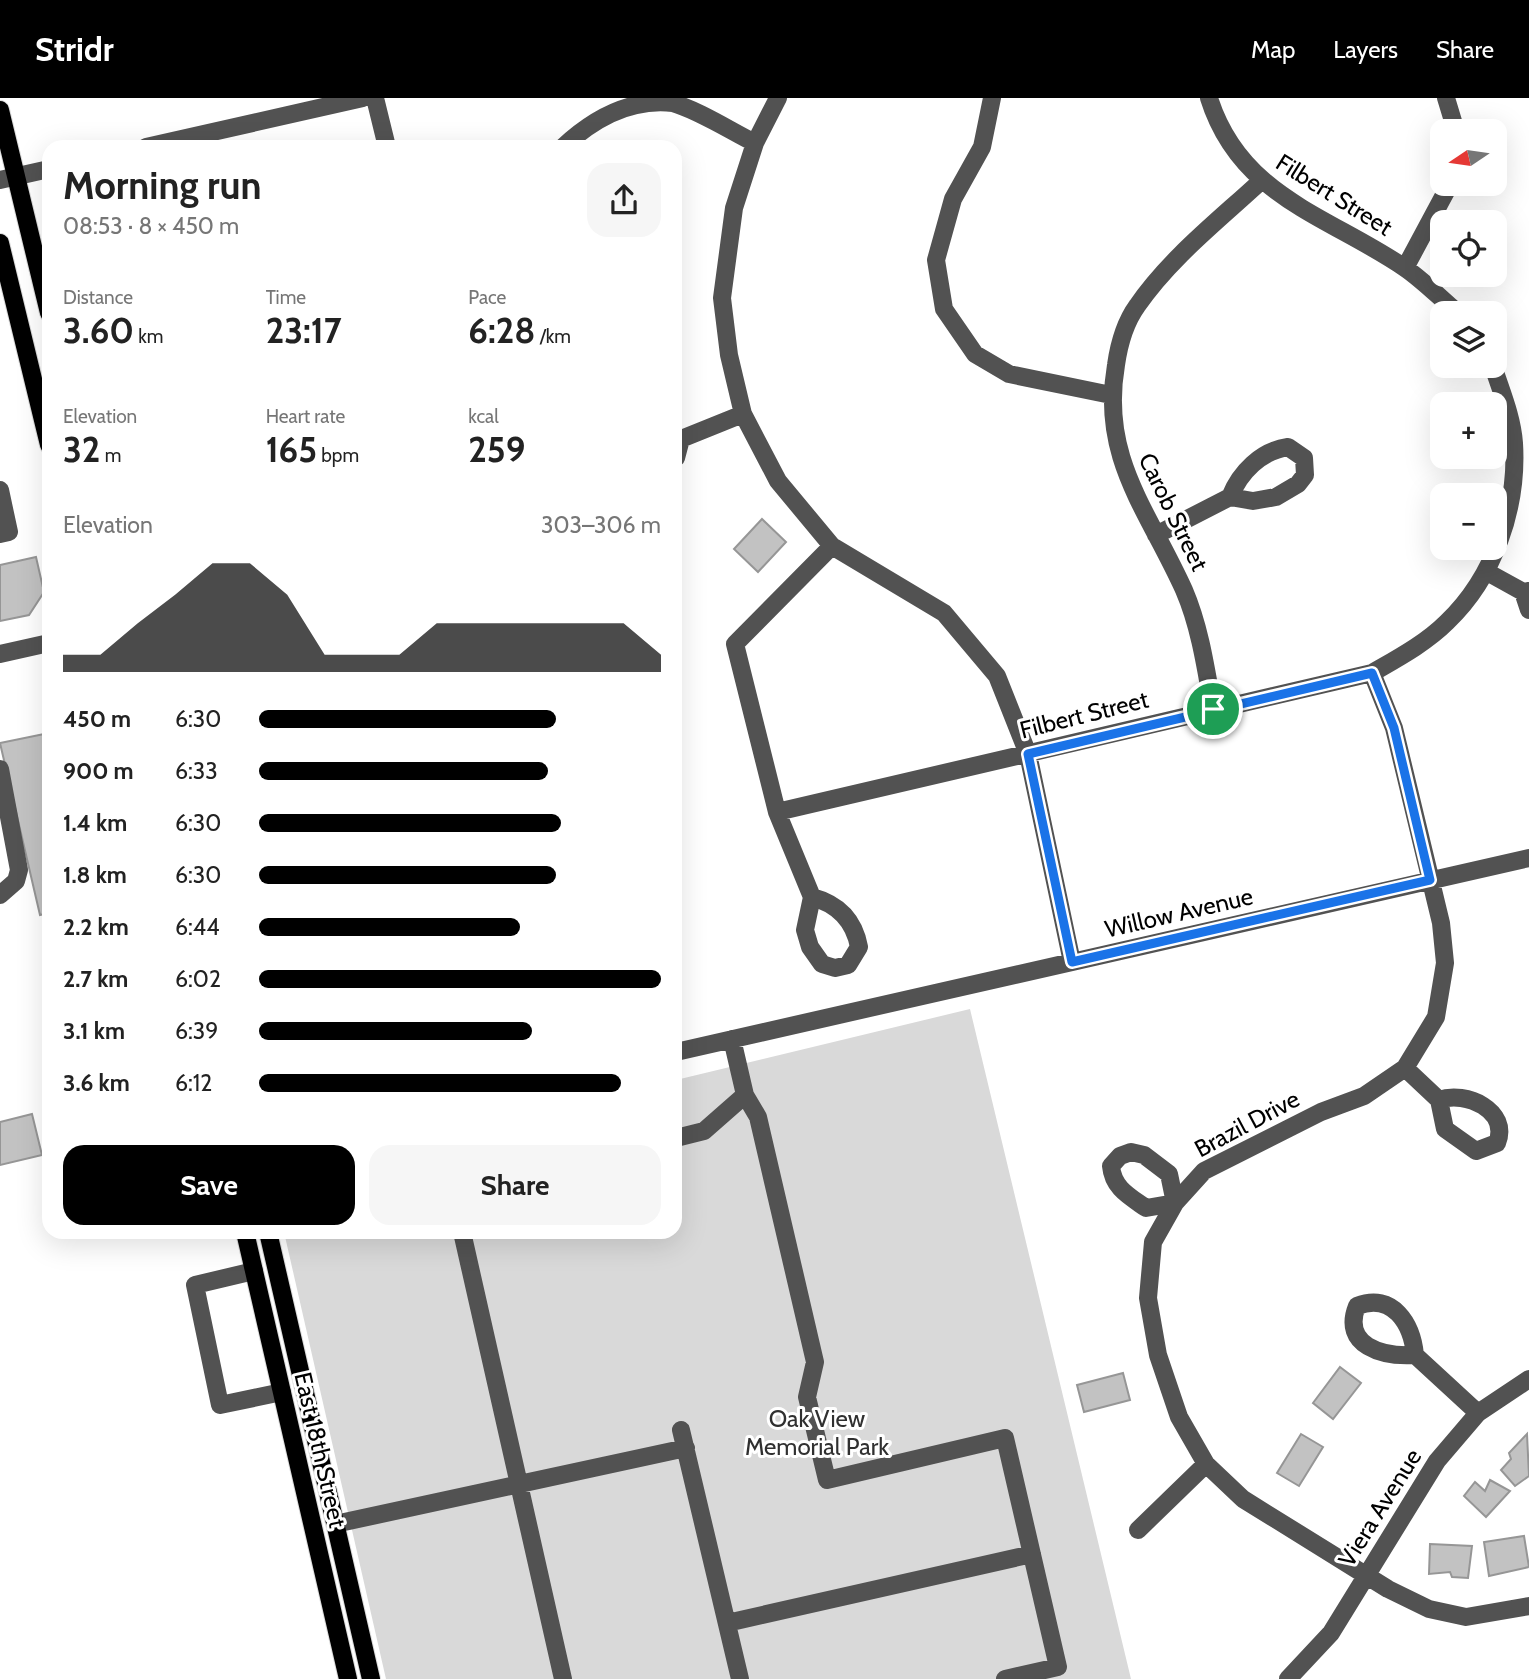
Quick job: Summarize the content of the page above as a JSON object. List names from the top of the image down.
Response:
{
  "streets": {
    "main road": ["East 18th Street"],
    "street": [
      "Filbert Street",
      "Carob Street",
      "Willow Avenue",
      "Brazil Drive",
      "Viera Avenue"
    ]
  },
  "crossings": [
    ["Filbert Street", "Carob Street"],
    ["Filbert Street", "Brazil Drive"],
    ["Willow Avenue", "Brazil Drive"],
    ["Brazil Drive", "Viera Avenue"]
  ],
  "parks": ["Oak View Memorial Park"],
  "north": "left",
  "page": {
    "header": "Stridr",
    "nav": ["Map", "Layers", "Share"],
    "map_buttons": ["+", "−"],
    "heading": ["Morning run", "08:53 · 8 × 450 m"],
    "stats": [
      ["Distance", "3.60 km"],
      ["Time", "23:17"],
      ["Pace", "6:28 /km"],
      ["Elevation", "32 m"],
      ["Heart rate", "165 bpm"],
      ["kcal", "259"]
    ],
    "chart": ["Elevation", "303–306 m"],
    "list": [
      {
        "name": "450 m",
        "note": "6:30"
      },
      {
        "name": "900 m",
        "note": "6:33"
      },
      {
        "name": "1.4 km",
        "note": "6:30"
      },
      {
        "name": "1.8 km",
        "note": "6:30"
      },
      {
        "name": "2.2 km",
        "note": "6:44"
      },
      {
        "name": "2.7 km",
        "note": "6:02"
      },
      {
        "name": "3.1 km",
        "note": "6:39"
      },
      {
        "name": "3.6 km",
        "note": "6:12"
      }
    ],
    "buttons": ["Save", "Share"]
  }
}
